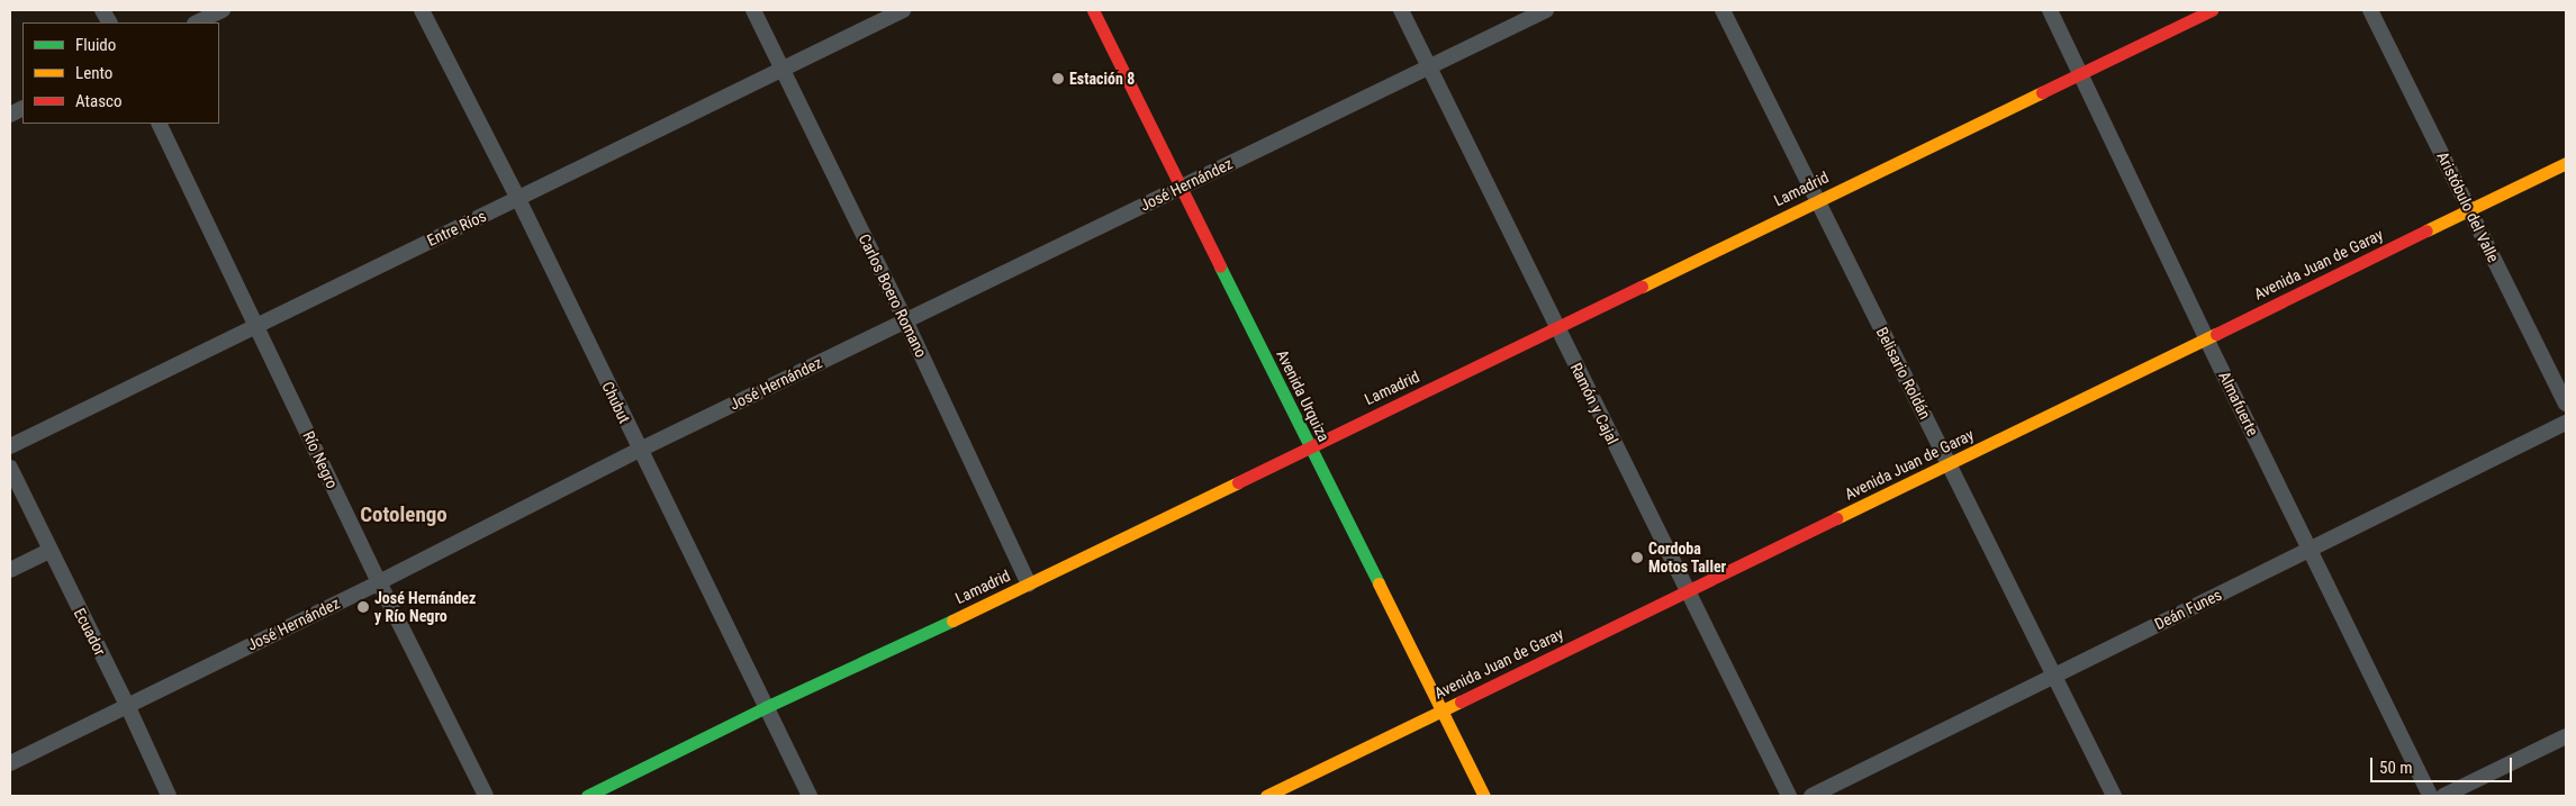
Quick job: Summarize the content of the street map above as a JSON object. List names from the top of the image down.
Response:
{
  "streets": {
    "street": [
      "José Hernández",
      "Lamadrid",
      "Aristóbulo del Valle",
      "Entre Ríos",
      "Avenida Juan de Garay",
      "Carlos Boero Romano",
      "Belisario Roldán",
      "Avenida Urquiza",
      "Chubut",
      "Ramón y Cajal",
      "Almafuerte",
      "Río Negro",
      "Deán Funes",
      "Ecuador"
    ]
  },
  "crossings": [
    ["José Hernández", "Carlos Boero Romano"],
    ["José Hernández", "Avenida Urquiza"],
    ["José Hernández", "Chubut"],
    ["José Hernández", "Ramón y Cajal"],
    ["José Hernández", "Río Negro"],
    ["José Hernández", "Ecuador"],
    ["Lamadrid", "Carlos Boero Romano"],
    ["Lamadrid", "Belisario Roldán"],
    ["Lamadrid", "Avenida Urquiza"],
    ["Lamadrid", "Chubut"],
    ["Lamadrid", "Ramón y Cajal"],
    ["Lamadrid", "Almafuerte"],
    ["Aristóbulo del Valle", "Avenida Juan de Garay"],
    ["Entre Ríos", "Carlos Boero Romano"],
    ["Entre Ríos", "Chubut"],
    ["Entre Ríos", "Río Negro"],
    ["Avenida Juan de Garay", "Belisario Roldán"],
    ["Avenida Juan de Garay", "Avenida Urquiza"],
    ["Avenida Juan de Garay", "Ramón y Cajal"],
    ["Avenida Juan de Garay", "Almafuerte"],
    ["Belisario Roldán", "Deán Funes"],
    ["Almafuerte", "Deán Funes"]
  ],
  "districts": ["Cotolengo"],
  "places": ["Estación 8", "Cordoba Motos Taller", "José Hernández y Río Negro"],
  "legend": ["Fluido", "Lento", "Atasco"],
  "scale_bar": "50 m"
}
